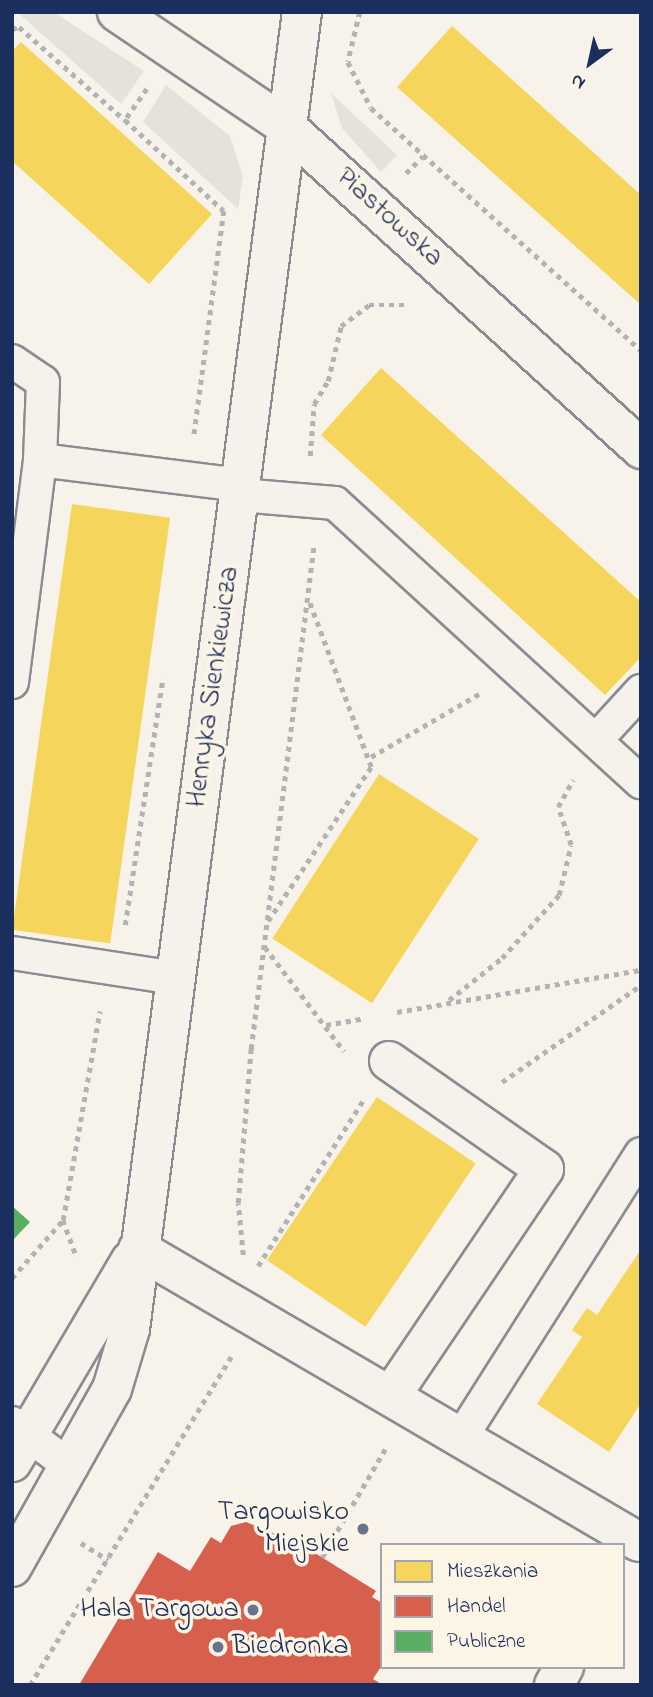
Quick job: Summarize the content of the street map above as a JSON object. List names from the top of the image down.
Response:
{
  "streets": {
    "street": ["Piastowska", "Henryka Sienkiewicza"]
  },
  "crossings": [
    ["Piastowska", "Henryka Sienkiewicza"]
  ],
  "places": ["Targowisko Miejskie", "Hala Targowa", "Biedronka"],
  "legend": ["Mieszkania", "Handel", "Publiczne"],
  "north": "bottom left"
}
